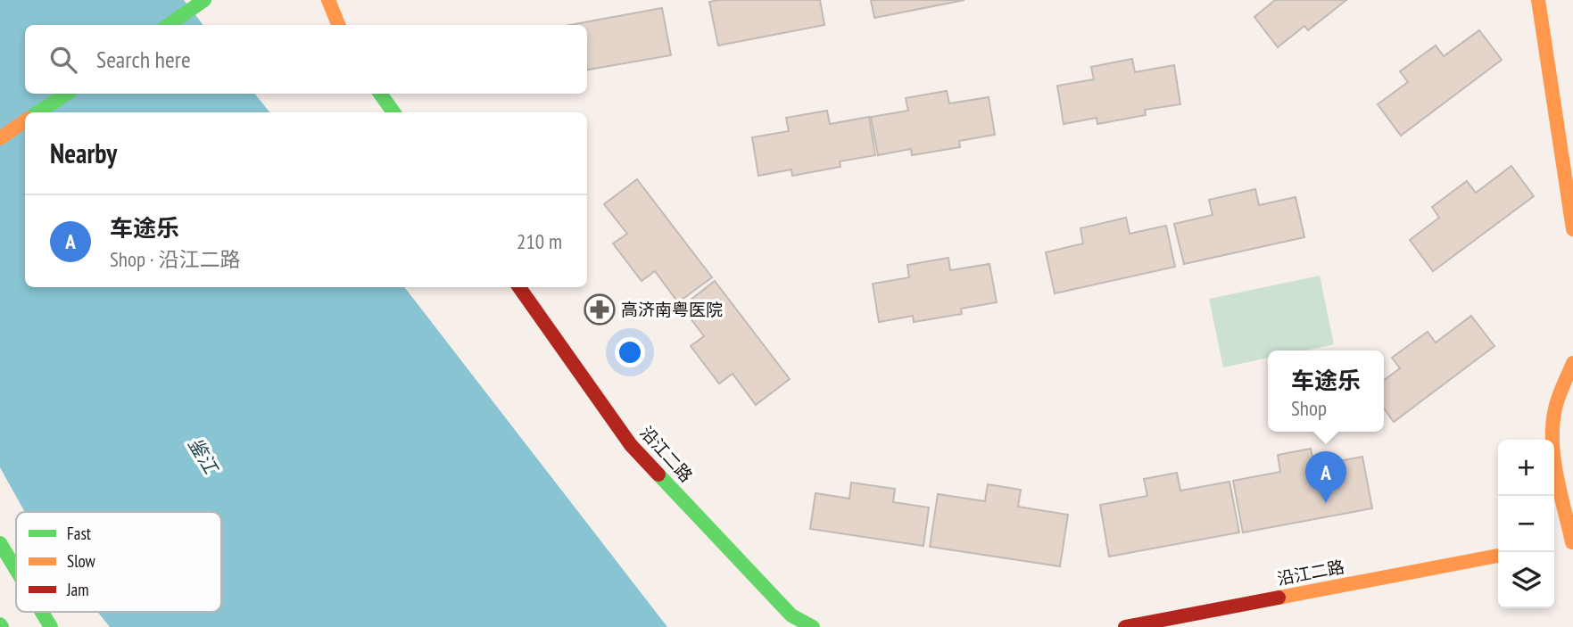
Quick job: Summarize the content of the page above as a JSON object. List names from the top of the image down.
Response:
{
  "streets": {
    "street": ["沿江二路"]
  },
  "water": ["鉴江"],
  "places": {
    "pharmacy": ["高济南粤医院"]
  },
  "legend": ["Fast", "Slow", "Jam"],
  "page": {
    "search": "Search here",
    "heading": "Nearby",
    "list": [
      {
        "mark": "A",
        "name": "车途乐",
        "note": "Shop · 沿江二路",
        "value": "210 m"
      }
    ],
    "popup": ["车途乐", "Shop"],
    "map_buttons": ["+", "−"],
    "pins": "A"
  }
}
